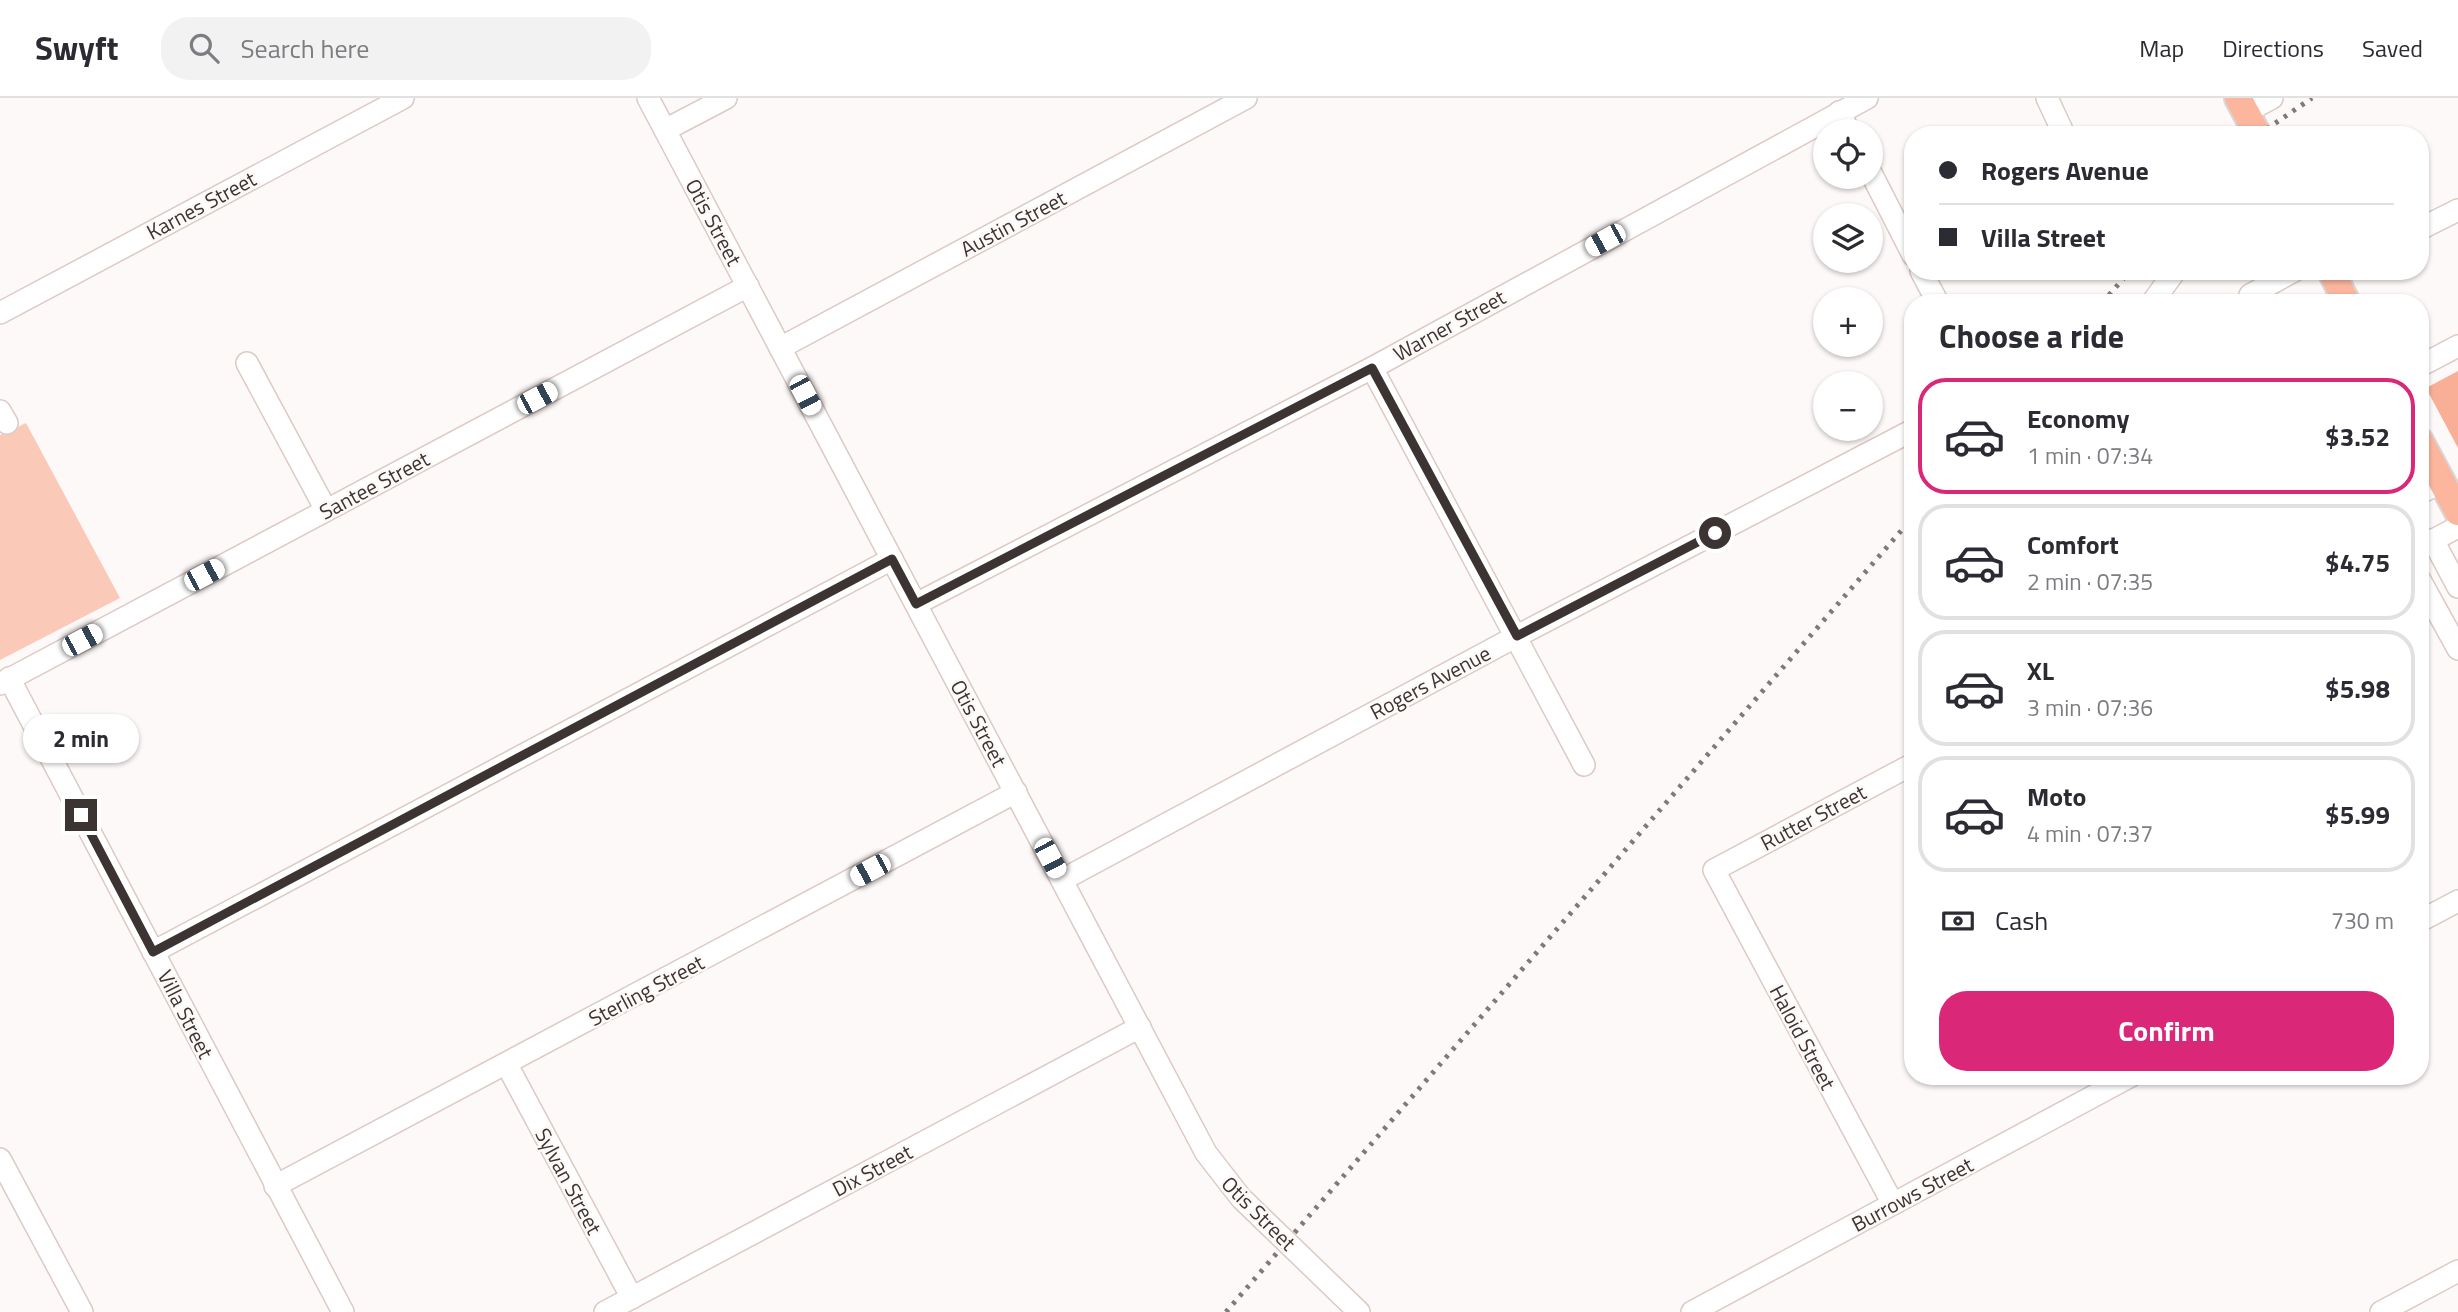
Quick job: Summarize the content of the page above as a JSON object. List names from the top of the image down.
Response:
{
  "streets": {
    "street": [
      "Karnes Street",
      "Otis Street",
      "Austin Street",
      "Warner Street",
      "Santee Street",
      "Rogers Avenue",
      "Rutter Street",
      "Sterling Street",
      "Villa Street",
      "Haloid Street",
      "Dix Street",
      "Sylvan Street",
      "Burrows Street"
    ]
  },
  "crossings": [
    ["Otis Street", "Austin Street"],
    ["Otis Street", "Warner Street"],
    ["Otis Street", "Santee Street"],
    ["Otis Street", "Rogers Avenue"],
    ["Otis Street", "Sterling Street"],
    ["Otis Street", "Dix Street"],
    ["Santee Street", "Villa Street"],
    ["Rutter Street", "Haloid Street"],
    ["Sterling Street", "Villa Street"],
    ["Sterling Street", "Sylvan Street"],
    ["Haloid Street", "Burrows Street"],
    ["Dix Street", "Sylvan Street"]
  ],
  "page": {
    "header": "Swyft",
    "search": "Search here",
    "nav": ["Map", "Directions", "Saved"],
    "map_buttons": ["+", "−"],
    "banner": ["Rogers Avenue", "Villa Street"],
    "heading": "Choose a ride",
    "list": [
      {
        "name": "Economy",
        "note": "1 min · 07:34",
        "value": "$3.52"
      },
      {
        "name": "Comfort",
        "note": "2 min · 07:35",
        "value": "$4.75"
      },
      {
        "name": "XL",
        "note": "3 min · 07:36",
        "value": "$5.98"
      },
      {
        "name": "Moto",
        "note": "4 min · 07:37",
        "value": "$5.99"
      }
    ],
    "bubble": "2 min",
    "pay": ["Cash", "730 m"],
    "buttons": "Confirm"
  }
}
